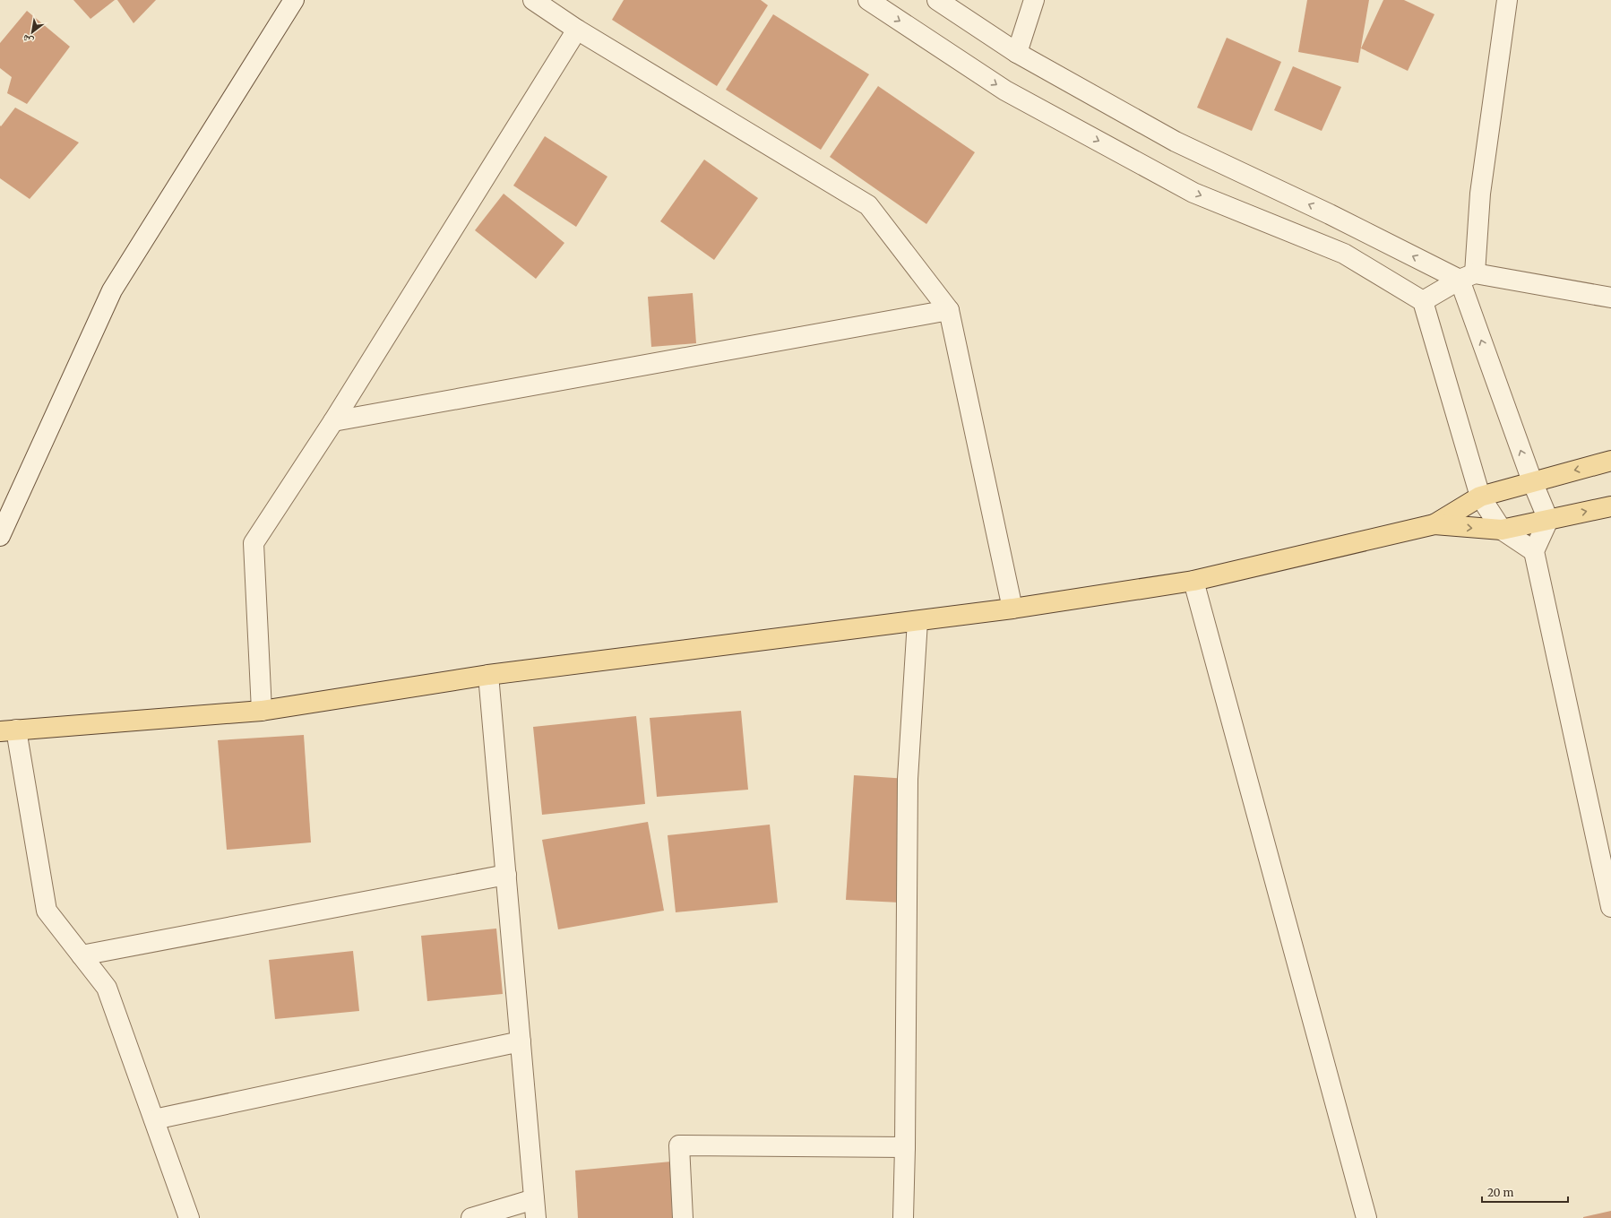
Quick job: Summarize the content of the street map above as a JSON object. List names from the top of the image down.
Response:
{
  "scale_bar": "20 m",
  "north": "bottom left"
}
